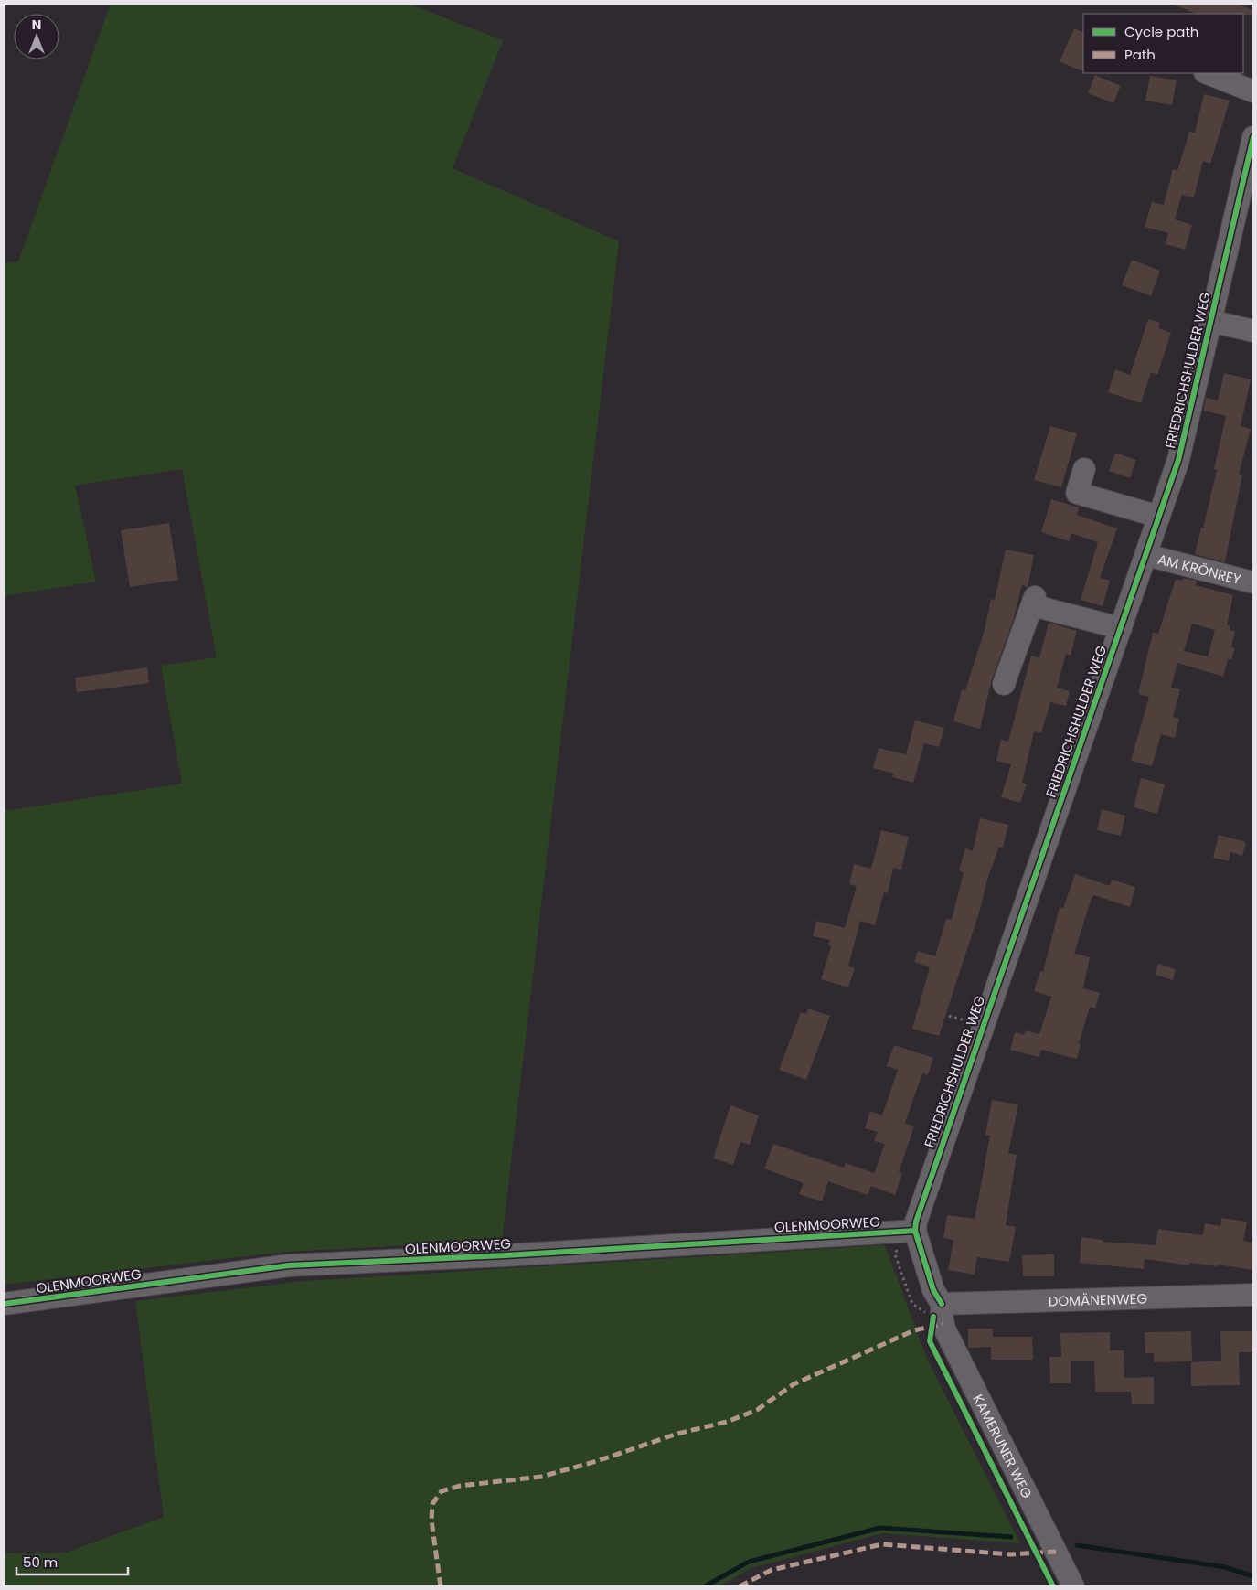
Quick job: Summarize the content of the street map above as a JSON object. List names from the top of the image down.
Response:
{
  "streets": {
    "street": [
      "FRIEDRICHSHULDER WEG",
      "AM KRÖNREY",
      "OLENMOORWEG",
      "DOMÄNENWEG",
      "KAMERUNER WEG"
    ]
  },
  "crossings": [
    ["FRIEDRICHSHULDER WEG", "AM KRÖNREY"],
    ["FRIEDRICHSHULDER WEG", "OLENMOORWEG"],
    ["DOMÄNENWEG", "KAMERUNER WEG"]
  ],
  "legend": ["Cycle path", "Path"],
  "scale_bar": "50 m",
  "north": "top"
}
